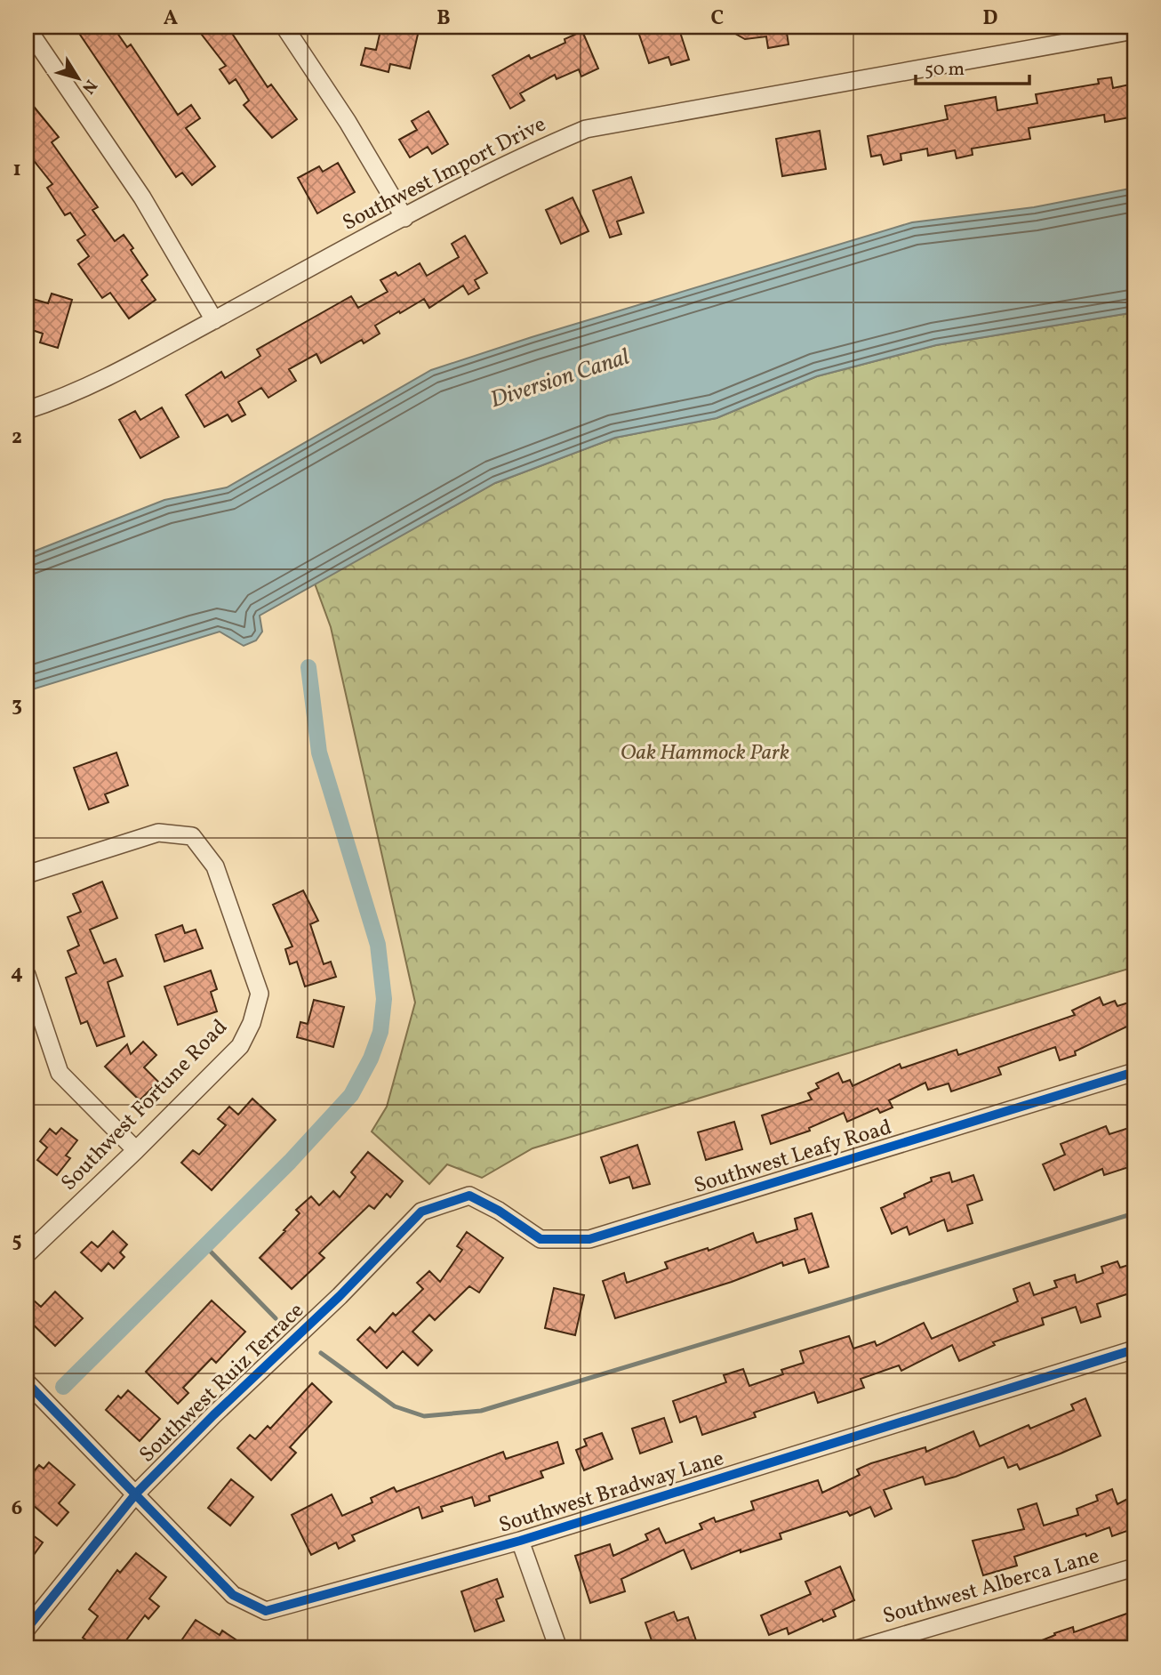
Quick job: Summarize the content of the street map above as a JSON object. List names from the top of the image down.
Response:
{
  "streets": {
    "street": [
      "Southwest Import Drive",
      "Southwest Fortune Road",
      "Southwest Leafy Road",
      "Southwest Ruiz Terrace",
      "Southwest Bradway Lane",
      "Southwest Alberca Lane"
    ]
  },
  "crossings": [
    ["Southwest Leafy Road", "Southwest Ruiz Terrace"],
    ["Southwest Ruiz Terrace", "Southwest Bradway Lane"]
  ],
  "water": ["Diversion Canal"],
  "parks": ["Oak Hammock Park"],
  "scale_bar": "50 m",
  "north": "bottom right",
  "grid": {
    "columns": [
      "A",
      "B",
      "C",
      "D"
    ],
    "rows": [
      "1",
      "2",
      "3",
      "4",
      "5",
      "6"
    ]
  }
}
